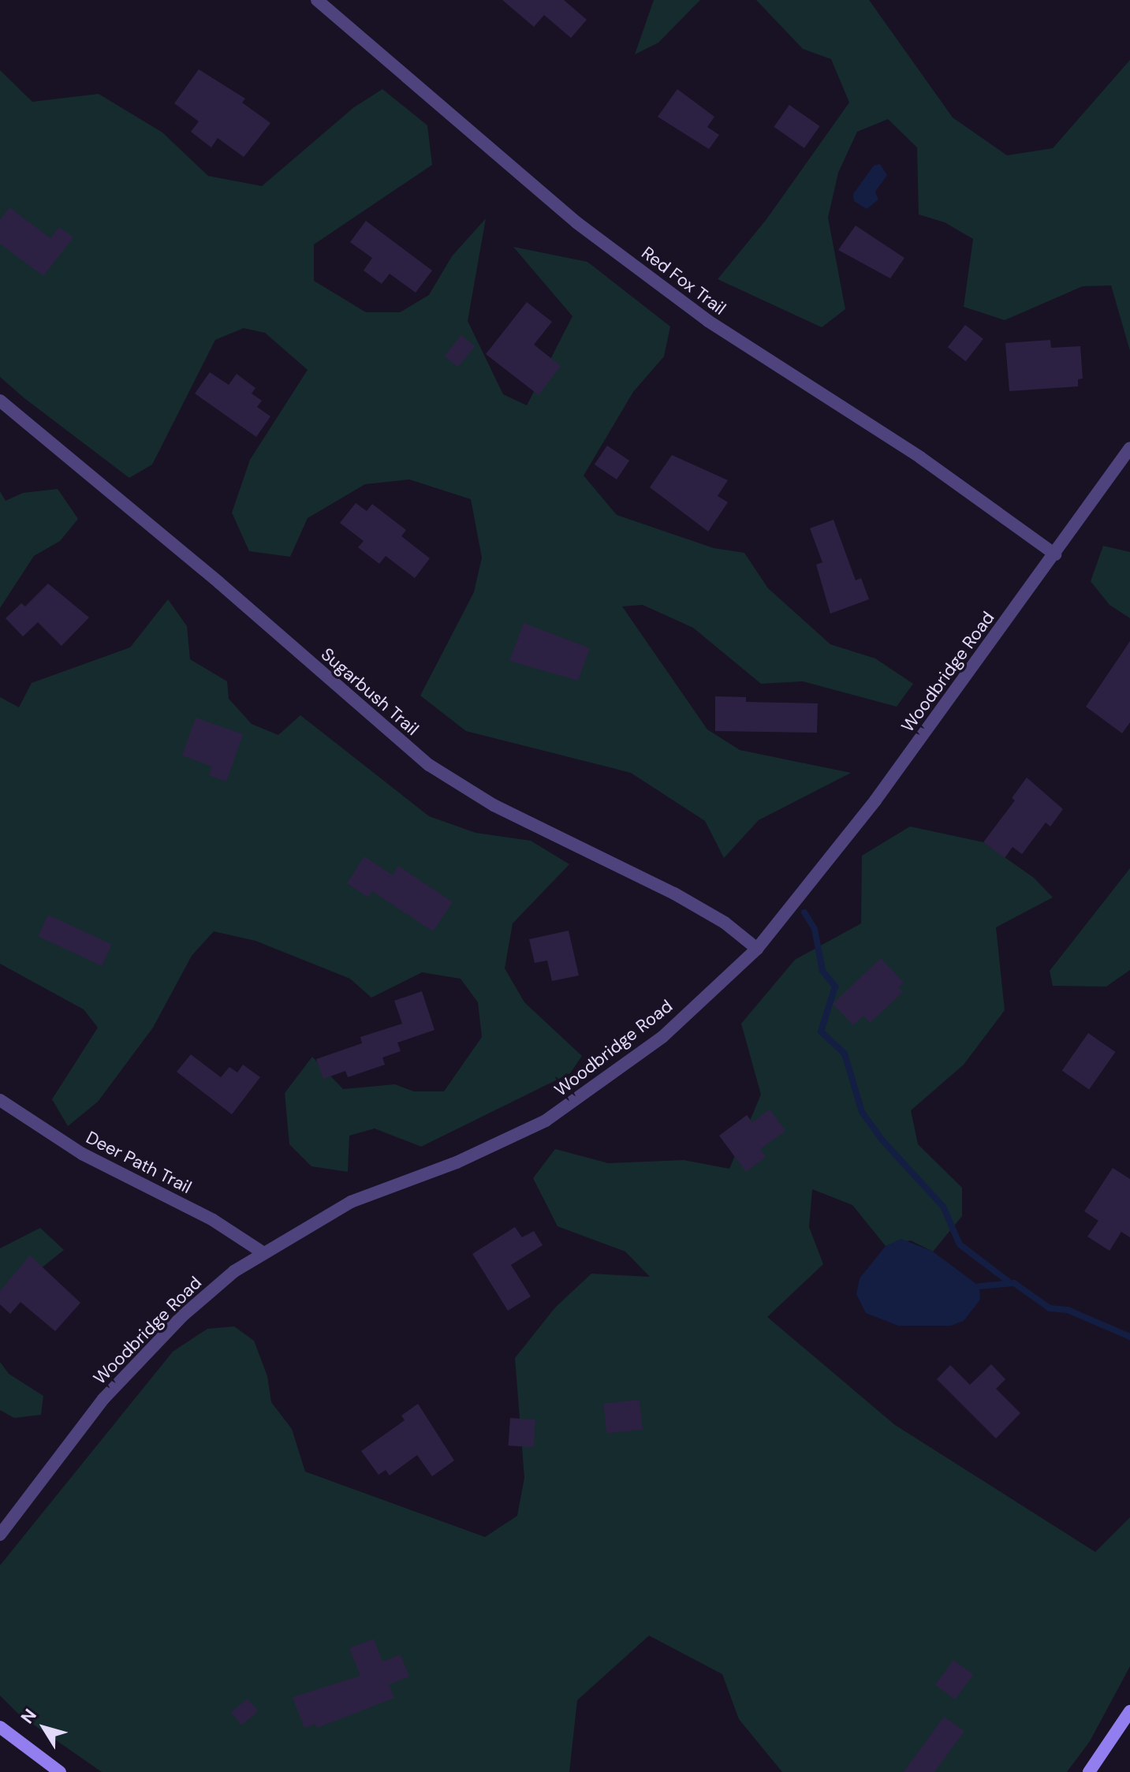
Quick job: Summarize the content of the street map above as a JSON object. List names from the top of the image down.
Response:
{
  "streets": {
    "street": [
      "Red Fox Trail",
      "Woodbridge Road",
      "Sugarbush Trail",
      "Deer Path Trail"
    ]
  },
  "crossings": [
    ["Red Fox Trail", "Woodbridge Road"],
    ["Woodbridge Road", "Sugarbush Trail"],
    ["Woodbridge Road", "Deer Path Trail"]
  ],
  "north": "top left"
}
